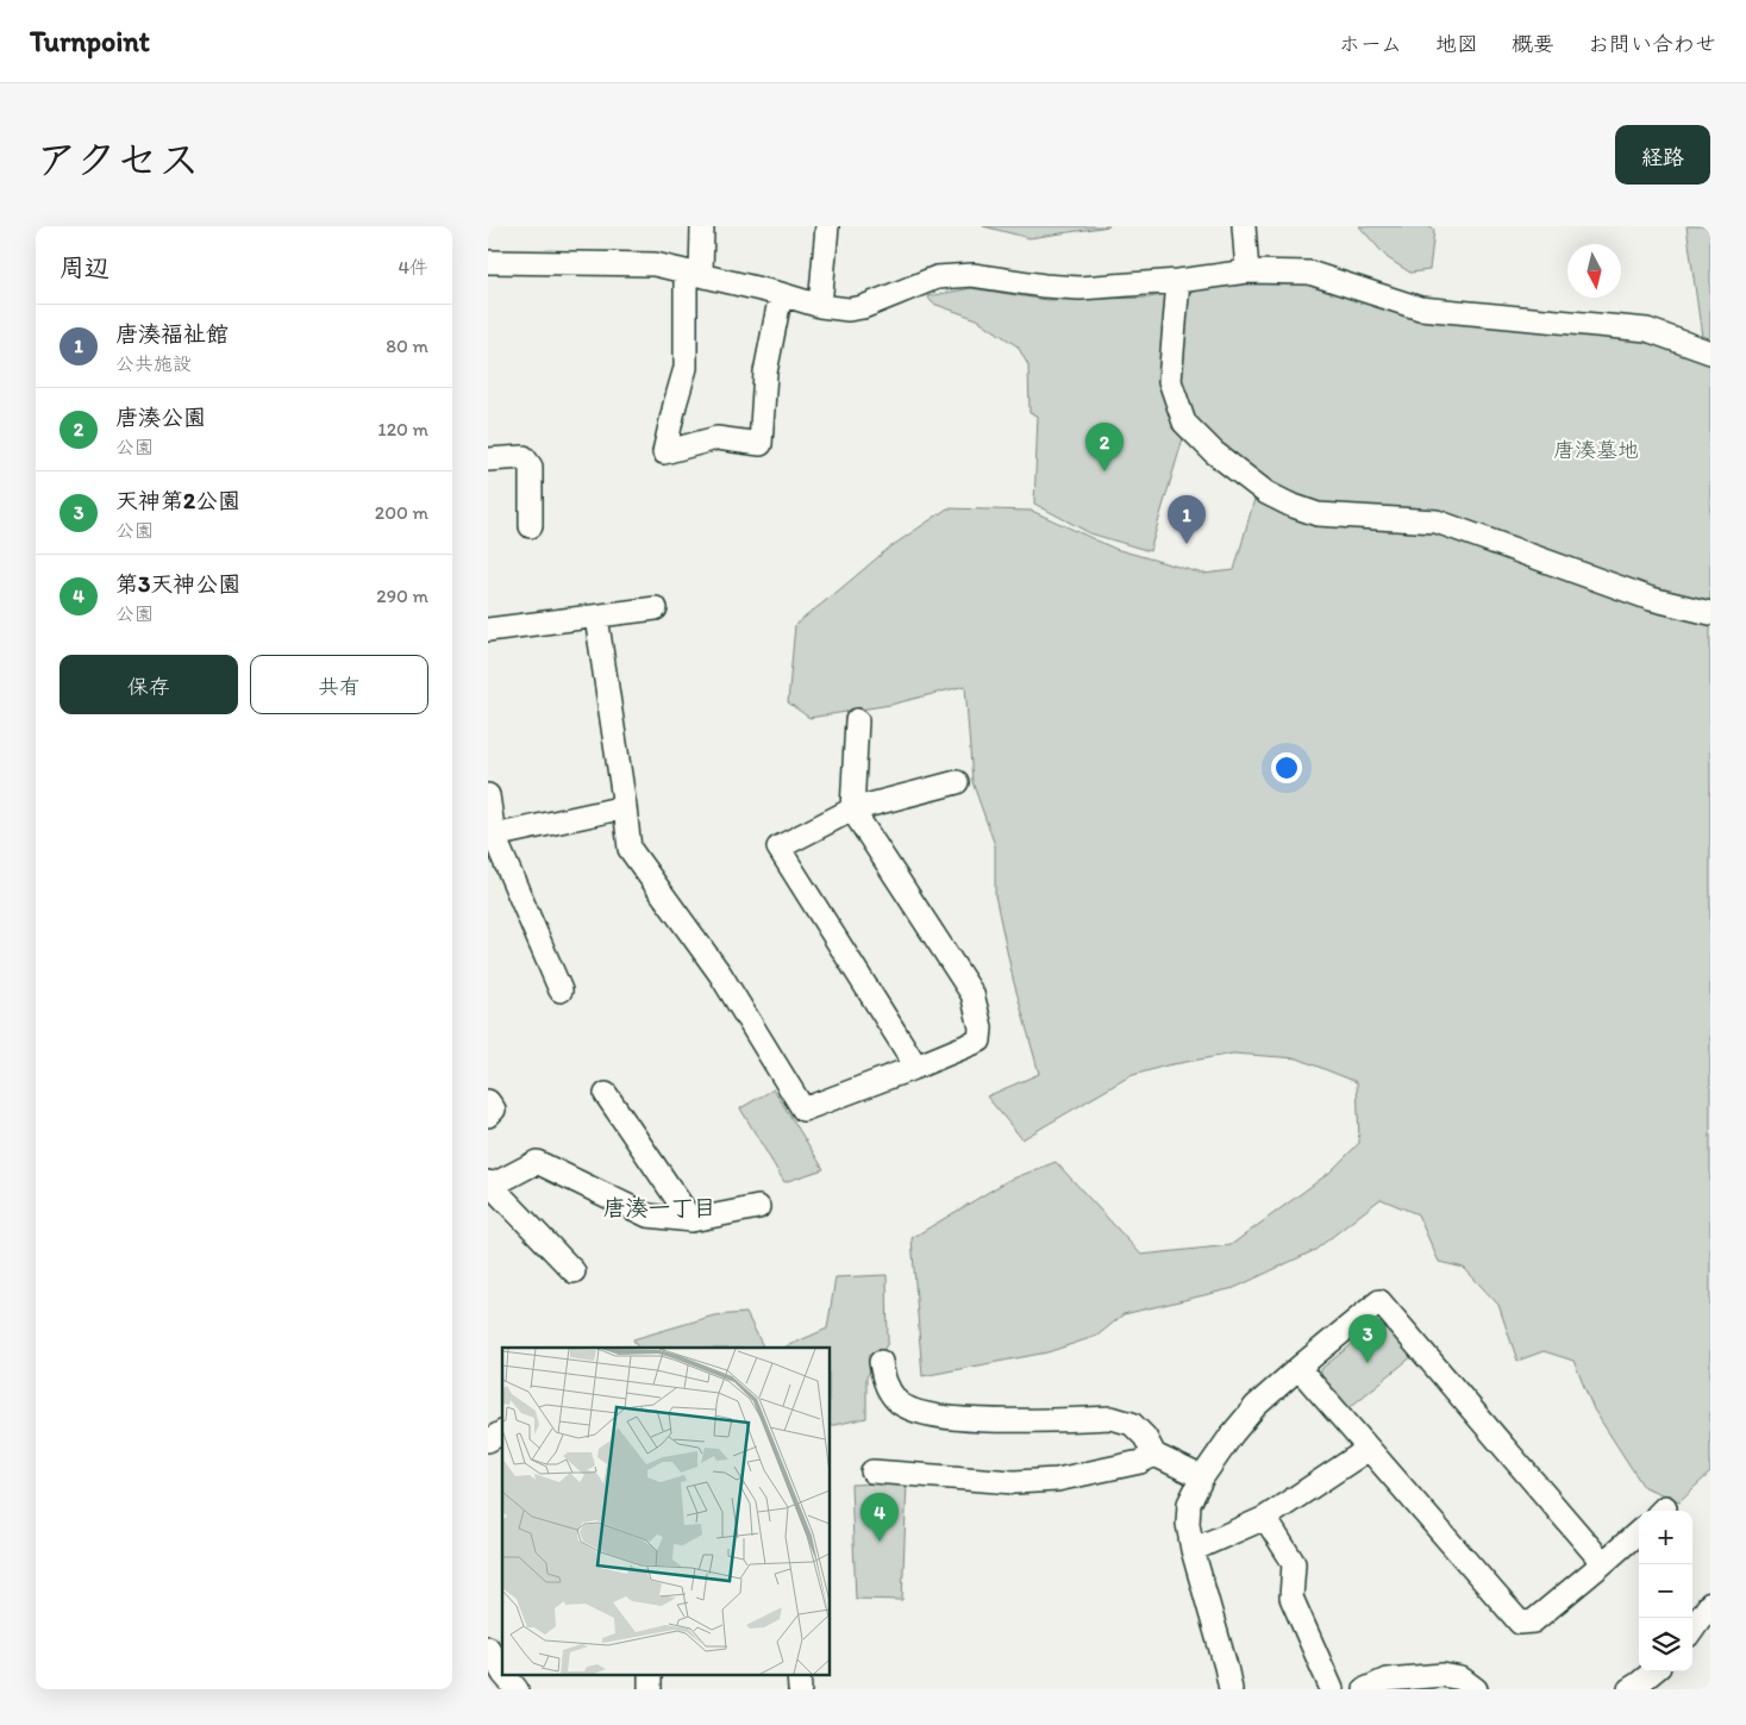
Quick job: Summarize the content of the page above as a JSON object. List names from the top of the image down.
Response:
{
  "districts": ["唐湊一丁目"],
  "parks": ["唐湊墓地"],
  "north": "bottom",
  "page": {
    "header": "Turnpoint",
    "nav": [
      "ホーム",
      "地図",
      "概要",
      "お問い合わせ"
    ],
    "title": "アクセス",
    "buttons": [
      "経路",
      ["保存", "共有"]
    ],
    "heading": ["周辺", "4件"],
    "list": [
      {
        "mark": "1",
        "name": "唐湊福祉館",
        "note": "公共施設",
        "value": "80 m"
      },
      {
        "mark": "2",
        "name": "唐湊公園",
        "note": "公園",
        "value": "120 m"
      },
      {
        "mark": "3",
        "name": "天神第2公園",
        "note": "公園",
        "value": "200 m"
      },
      {
        "mark": "4",
        "name": "第3天神公園",
        "note": "公園",
        "value": "290 m"
      }
    ],
    "pins": [
      "2",
      "1",
      "3",
      "4"
    ],
    "map_buttons": ["+", "−"]
  }
}
